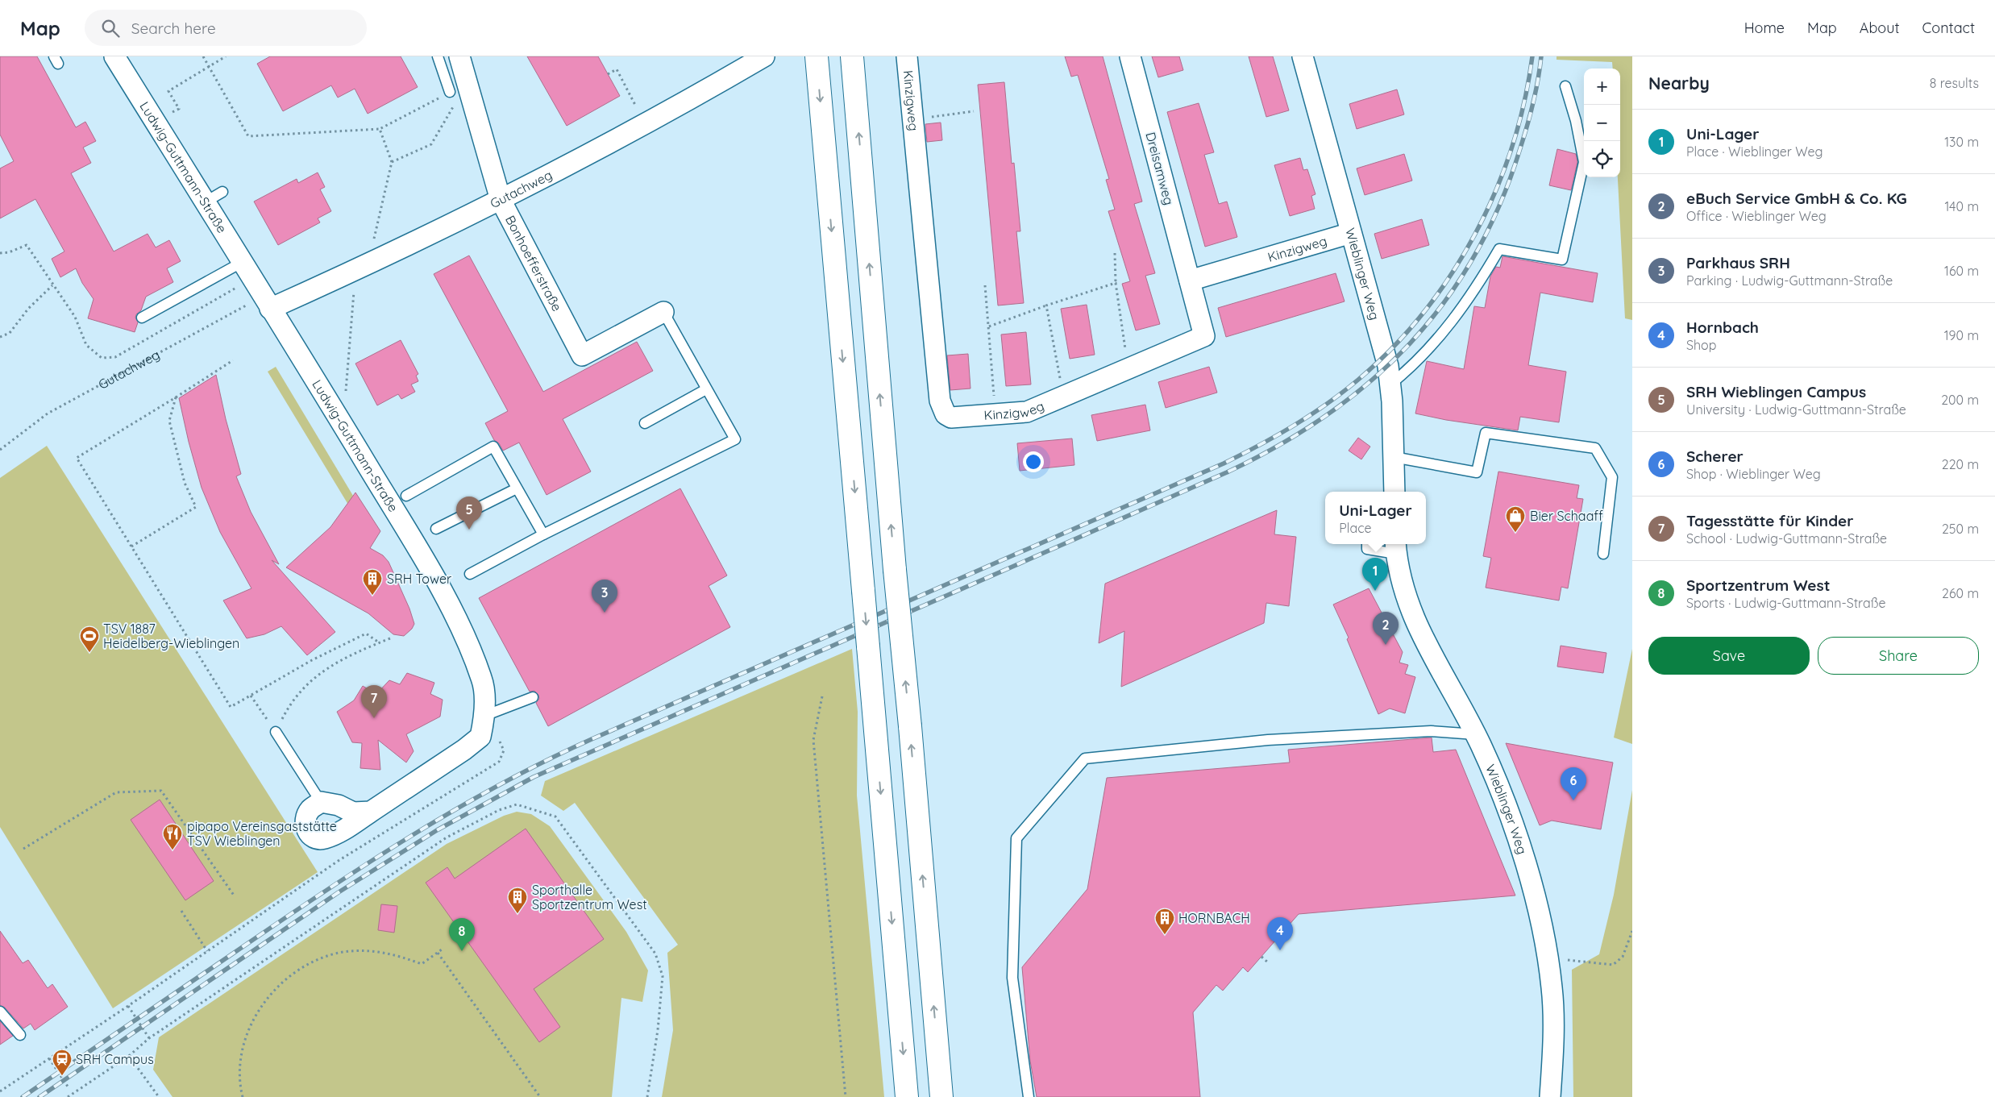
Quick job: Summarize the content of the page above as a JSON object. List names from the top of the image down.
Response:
{
  "streets": {
    "street": [
      "Kinzigweg",
      "Ludwig-Guttmann-Straße",
      "Dreisamweg",
      "Gutachweg",
      "Bonhoefferstraße",
      "Wieblinger Weg"
    ]
  },
  "crossings": [
    ["Kinzigweg", "Dreisamweg"],
    ["Kinzigweg", "Wieblinger Weg"],
    ["Ludwig-Guttmann-Straße", "Gutachweg"],
    ["Gutachweg", "Bonhoefferstraße"]
  ],
  "places": {
    "shop": ["Bier Schaaff"],
    "building": ["SRH Tower", "Sporthalle Sportzentrum West", "HORNBACH"],
    "sports": ["TSV 1887 Heidelberg-Wieblingen"],
    "restaurant": ["pipapo Vereinsgaststätte TSV Wieblingen"],
    "station": ["SRH Campus"]
  },
  "page": {
    "header": "Map",
    "search": "Search here",
    "nav": [
      "Home",
      "Map",
      "About",
      "Contact"
    ],
    "heading": ["Nearby", "8 results"],
    "map_buttons": ["+", "−"],
    "list": [
      {
        "mark": "1",
        "name": "Uni-Lager",
        "note": "Place · Wieblinger Weg",
        "value": "130 m"
      },
      {
        "mark": "2",
        "name": "eBuch Service GmbH & Co. KG",
        "note": "Office · Wieblinger Weg",
        "value": "140 m"
      },
      {
        "mark": "3",
        "name": "Parkhaus SRH",
        "note": "Parking · Ludwig-Guttmann-Straße",
        "value": "160 m"
      },
      {
        "mark": "4",
        "name": "Hornbach",
        "note": "Shop",
        "value": "190 m"
      },
      {
        "mark": "5",
        "name": "SRH Wieblingen Campus",
        "note": "University · Ludwig-Guttmann-Straße",
        "value": "200 m"
      },
      {
        "mark": "6",
        "name": "Scherer",
        "note": "Shop · Wieblinger Weg",
        "value": "220 m"
      },
      {
        "mark": "7",
        "name": "Tagesstätte für Kinder",
        "note": "School · Ludwig-Guttmann-Straße",
        "value": "250 m"
      },
      {
        "mark": "8",
        "name": "Sportzentrum West",
        "note": "Sports · Ludwig-Guttmann-Straße",
        "value": "260 m"
      }
    ],
    "popup": ["Uni-Lager", "Place"],
    "pins": [
      "5",
      "1",
      "3",
      "2",
      "7",
      "6",
      "4",
      "8"
    ],
    "buttons": ["Save", "Share"]
  }
}
